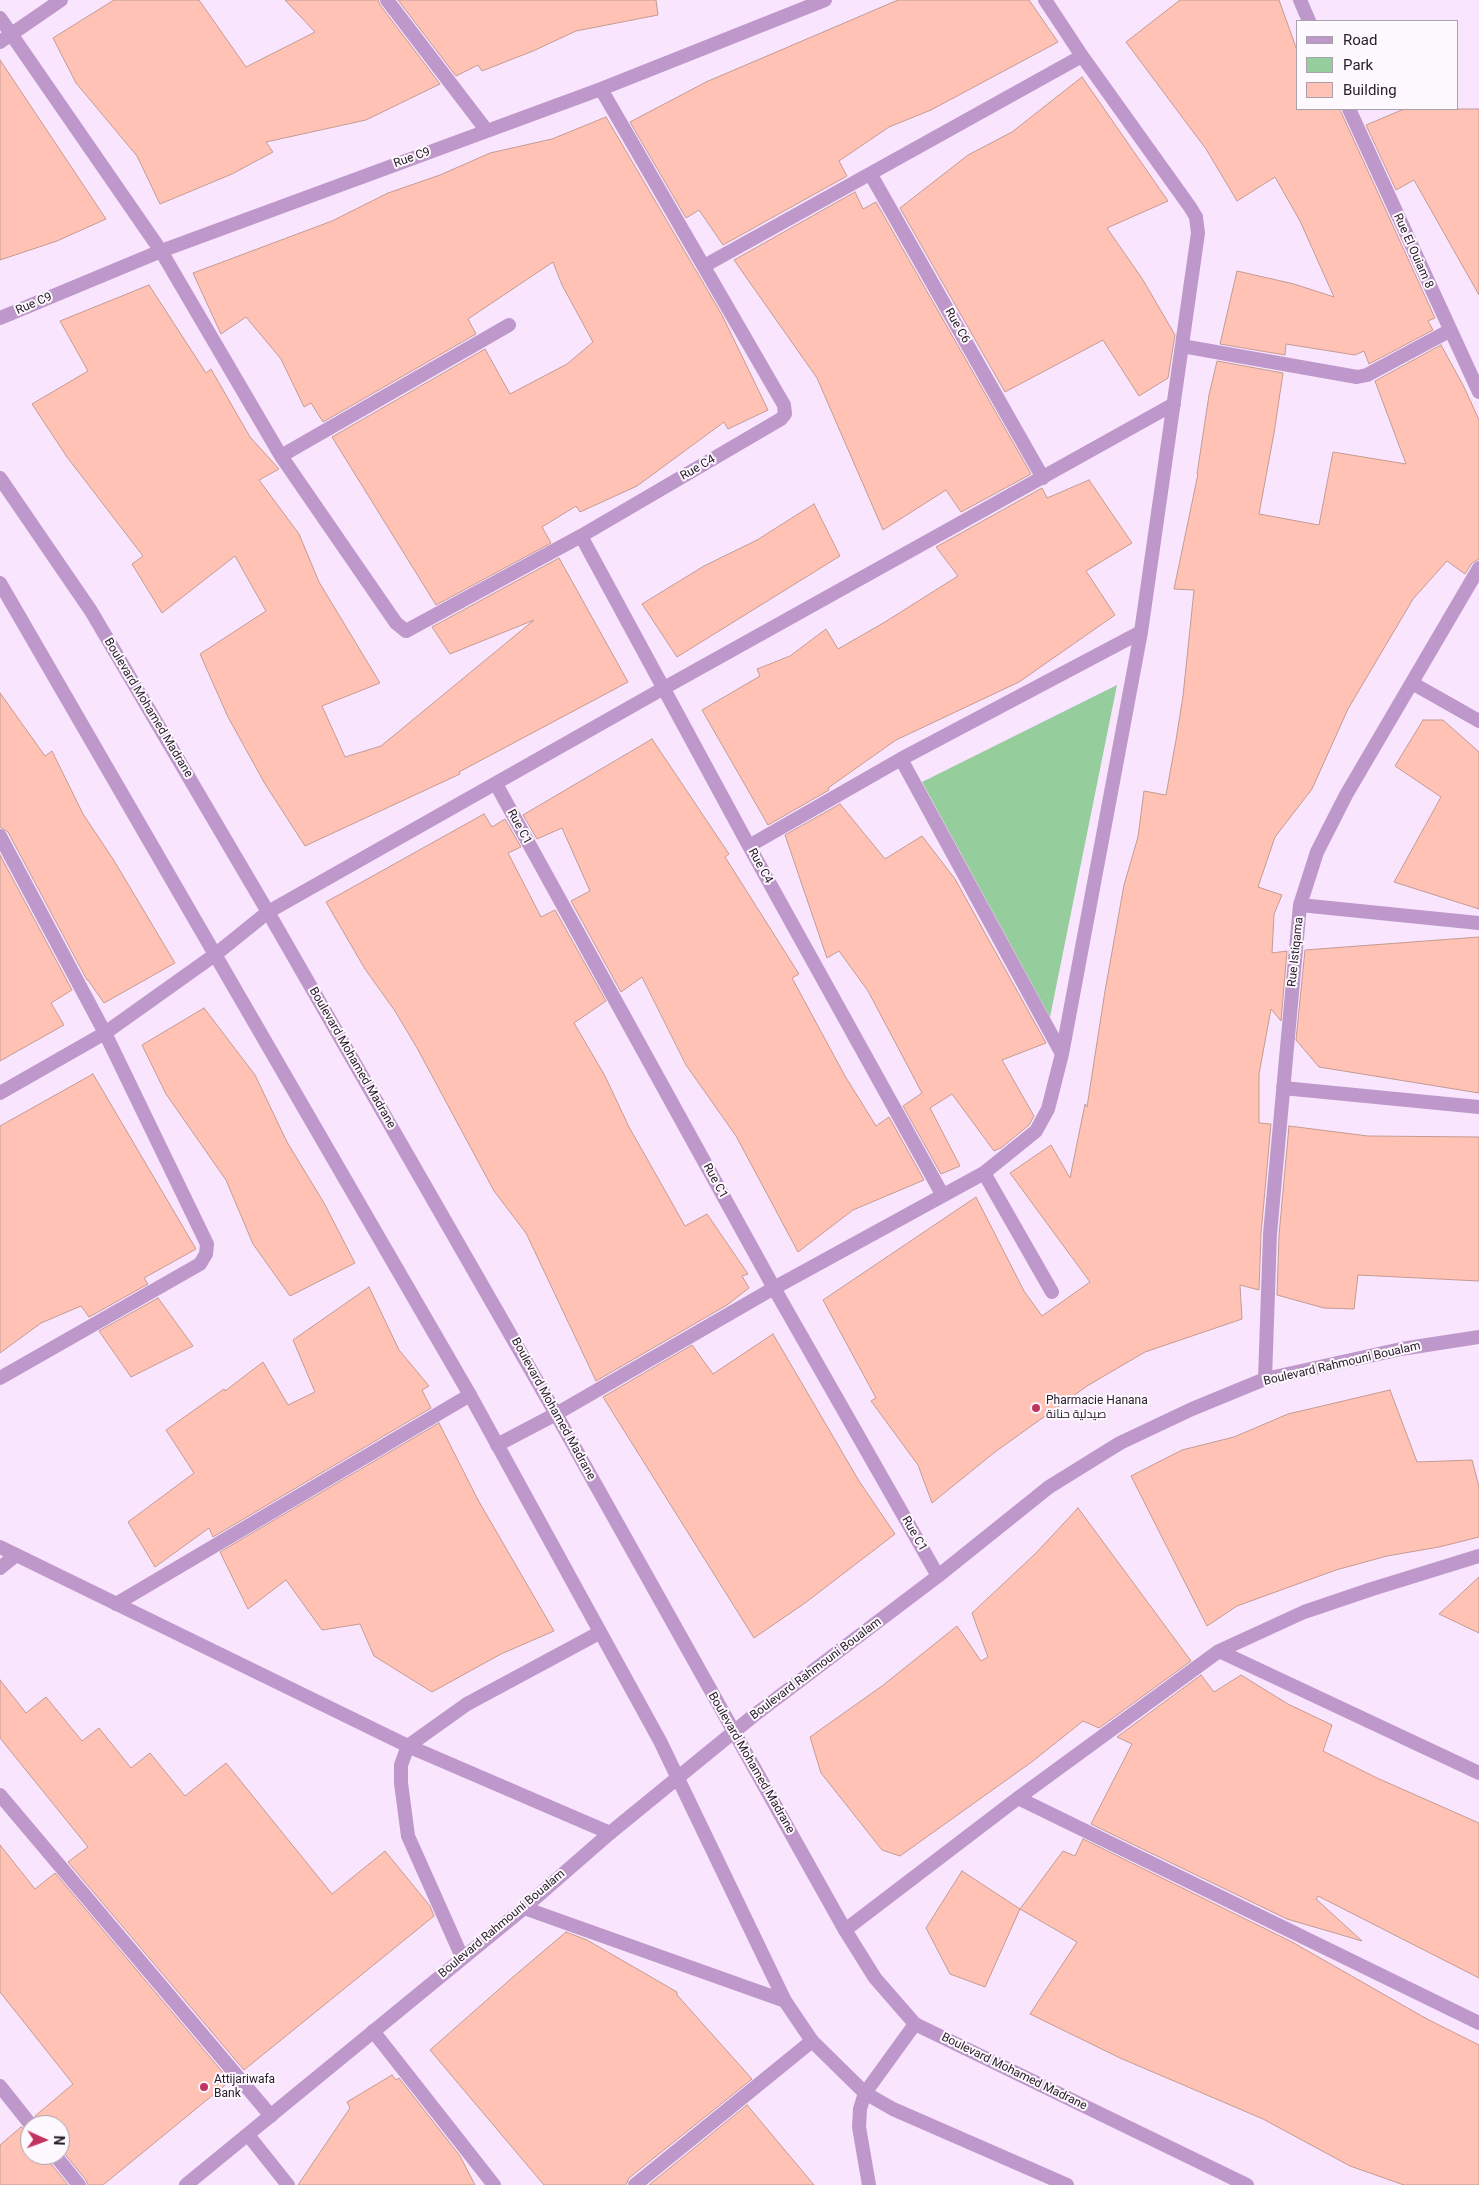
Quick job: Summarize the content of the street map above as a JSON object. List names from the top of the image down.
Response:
{
  "streets": {
    "street": [
      "Rue C9",
      "Rue El Ouiam 8",
      "Rue C6",
      "Rue C4",
      "Boulevard Mohamed Madrane",
      "Rue C1",
      "Rue Istiqama",
      "Boulevard Rahmouni Boualam"
    ]
  },
  "crossings": [
    ["Boulevard Mohamed Madrane", "Boulevard Rahmouni Boualam"],
    ["Rue C1", "Boulevard Rahmouni Boualam"],
    ["Rue Istiqama", "Boulevard Rahmouni Boualam"]
  ],
  "places": ["Pharmacie Hanana صيدلية حنانة", "Attijariwafa Bank"],
  "legend": ["Road", "Park", "Building"],
  "north": "right"
}
